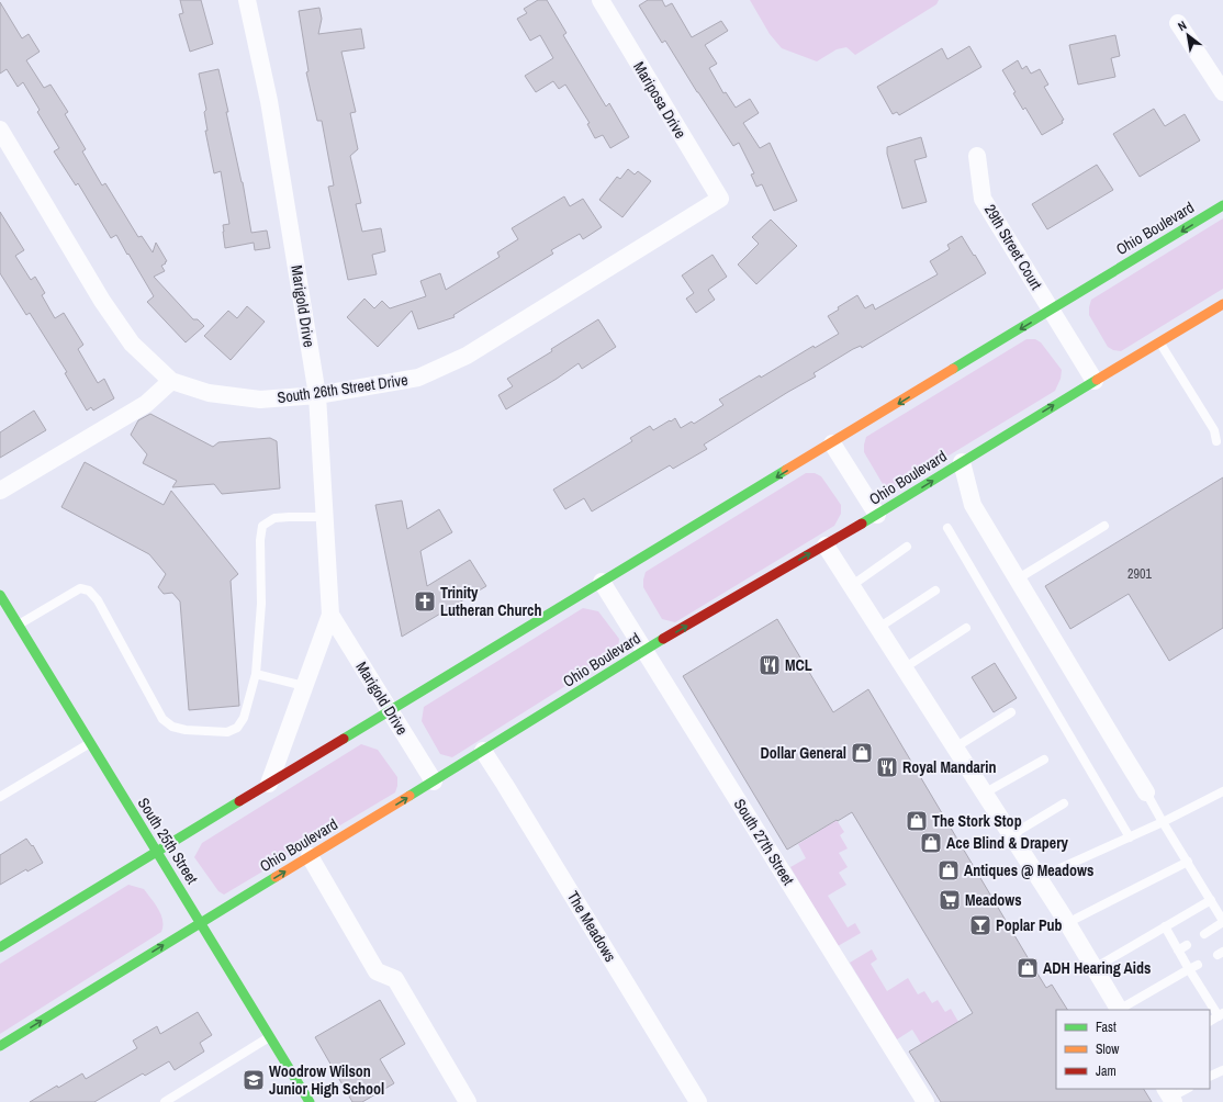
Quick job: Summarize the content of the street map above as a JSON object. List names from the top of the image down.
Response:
{
  "streets": {
    "street": [
      "Mariposa Drive",
      "Ohio Boulevard",
      "29th Street Court",
      "Marigold Drive",
      "South 26th Street Drive",
      "South 25th Street",
      "South 27th Street",
      "The Meadows"
    ]
  },
  "crossings": [
    ["Mariposa Drive", "South 26th Street Drive"],
    ["Ohio Boulevard", "29th Street Court"],
    ["Ohio Boulevard", "Marigold Drive"],
    ["Ohio Boulevard", "South 25th Street"],
    ["Ohio Boulevard", "South 27th Street"],
    ["Ohio Boulevard", "The Meadows"],
    ["Marigold Drive", "South 26th Street Drive"]
  ],
  "places": {
    "church": ["Trinity Lutheran Church"],
    "restaurant": ["MCL", "Royal Mandarin"],
    "shop": [
      "Dollar General",
      "The Stork Stop",
      "Ace Blind & Drapery",
      "Antiques @ Meadows",
      "ADH Hearing Aids"
    ],
    "supermarket": ["Meadows"],
    "bar": ["Poplar Pub"],
    "school or university": ["Woodrow Wilson Junior High School"]
  },
  "house_numbers": ["2901"],
  "legend": ["Fast", "Slow", "Jam"],
  "north": "top left"
}
